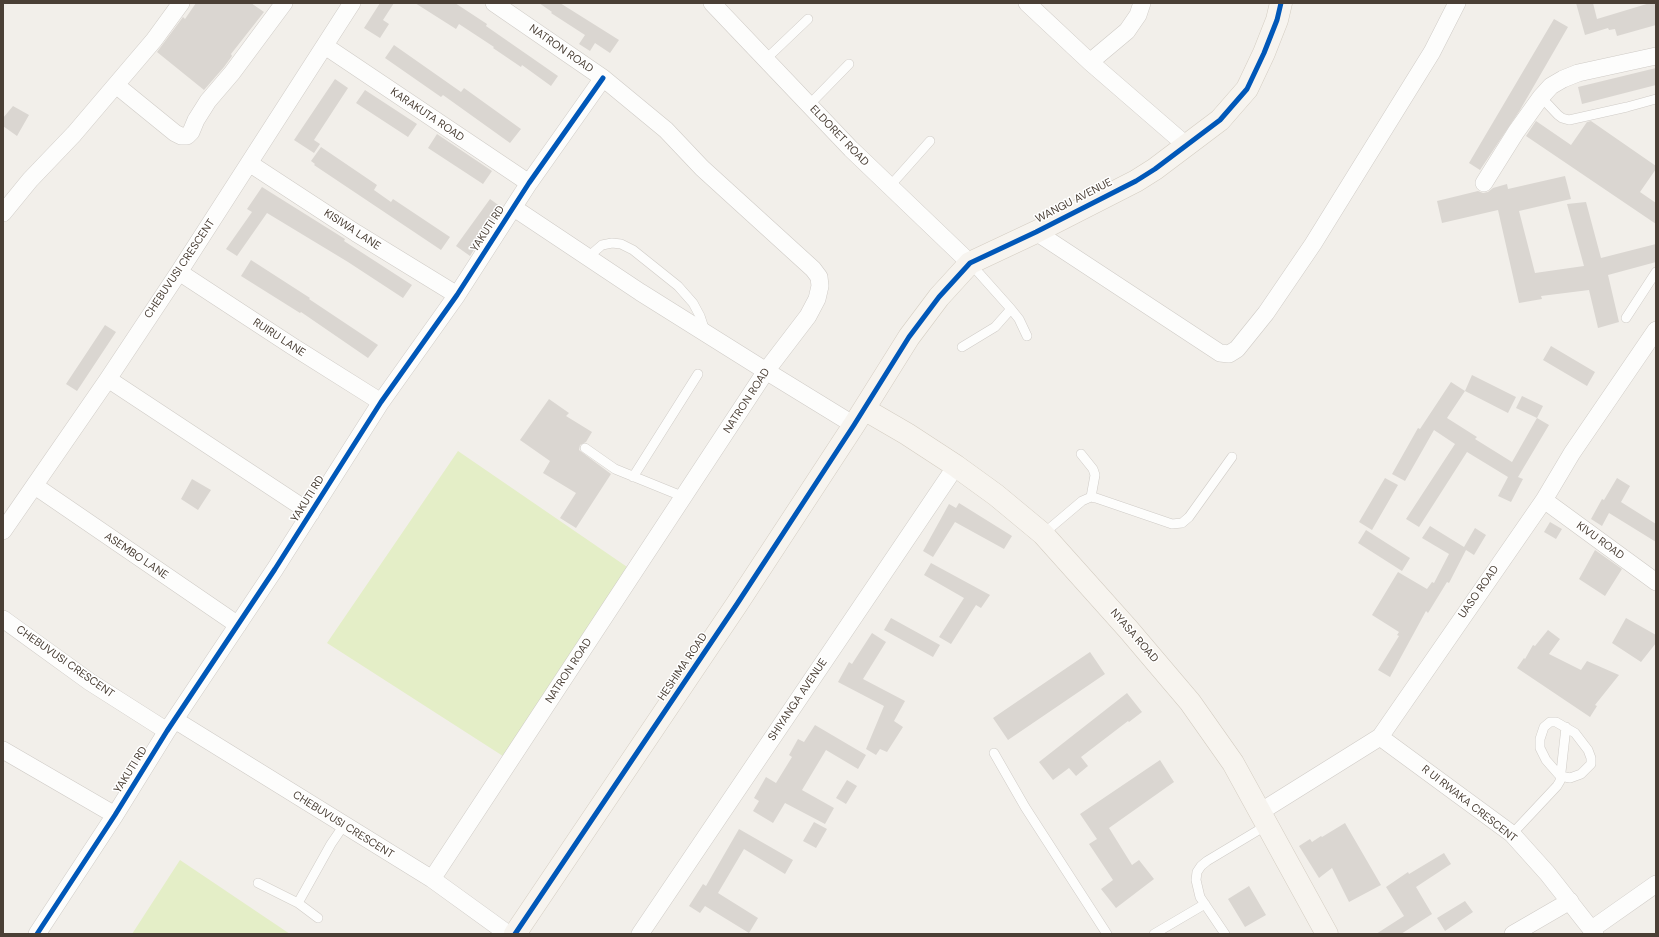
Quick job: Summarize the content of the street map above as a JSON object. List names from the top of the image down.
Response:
{
  "streets": {
    "street": [
      "NATRON ROAD",
      "KARAKUTA ROAD",
      "ELDORET ROAD",
      "WANGU AVENUE",
      "YAKUTI RD",
      "KISIWA LANE",
      "CHEBUVUSI CRESCENT",
      "RUIRU LANE",
      "KIVU ROAD",
      "ASEMBO LANE",
      "UASO ROAD",
      "NYASA ROAD",
      "HESHIMA ROAD",
      "SHIYANGA AVENUE",
      "R UI RWAKA CRESCENT"
    ]
  },
  "crossings": [
    ["NATRON ROAD", "YAKUTI RD"],
    ["NATRON ROAD", "CHEBUVUSI CRESCENT"],
    ["KARAKUTA ROAD", "YAKUTI RD"],
    ["KARAKUTA ROAD", "CHEBUVUSI CRESCENT"],
    ["ELDORET ROAD", "WANGU AVENUE"],
    ["WANGU AVENUE", "NYASA ROAD"],
    ["WANGU AVENUE", "HESHIMA ROAD"],
    ["YAKUTI RD", "KISIWA LANE"],
    ["YAKUTI RD", "CHEBUVUSI CRESCENT"],
    ["YAKUTI RD", "RUIRU LANE"],
    ["YAKUTI RD", "ASEMBO LANE"],
    ["KISIWA LANE", "CHEBUVUSI CRESCENT"],
    ["CHEBUVUSI CRESCENT", "RUIRU LANE"],
    ["CHEBUVUSI CRESCENT", "ASEMBO LANE"],
    ["KIVU ROAD", "UASO ROAD"],
    ["UASO ROAD", "NYASA ROAD"],
    ["UASO ROAD", "R UI RWAKA CRESCENT"],
    ["NYASA ROAD", "HESHIMA ROAD"],
    ["NYASA ROAD", "SHIYANGA AVENUE"]
  ]
}
